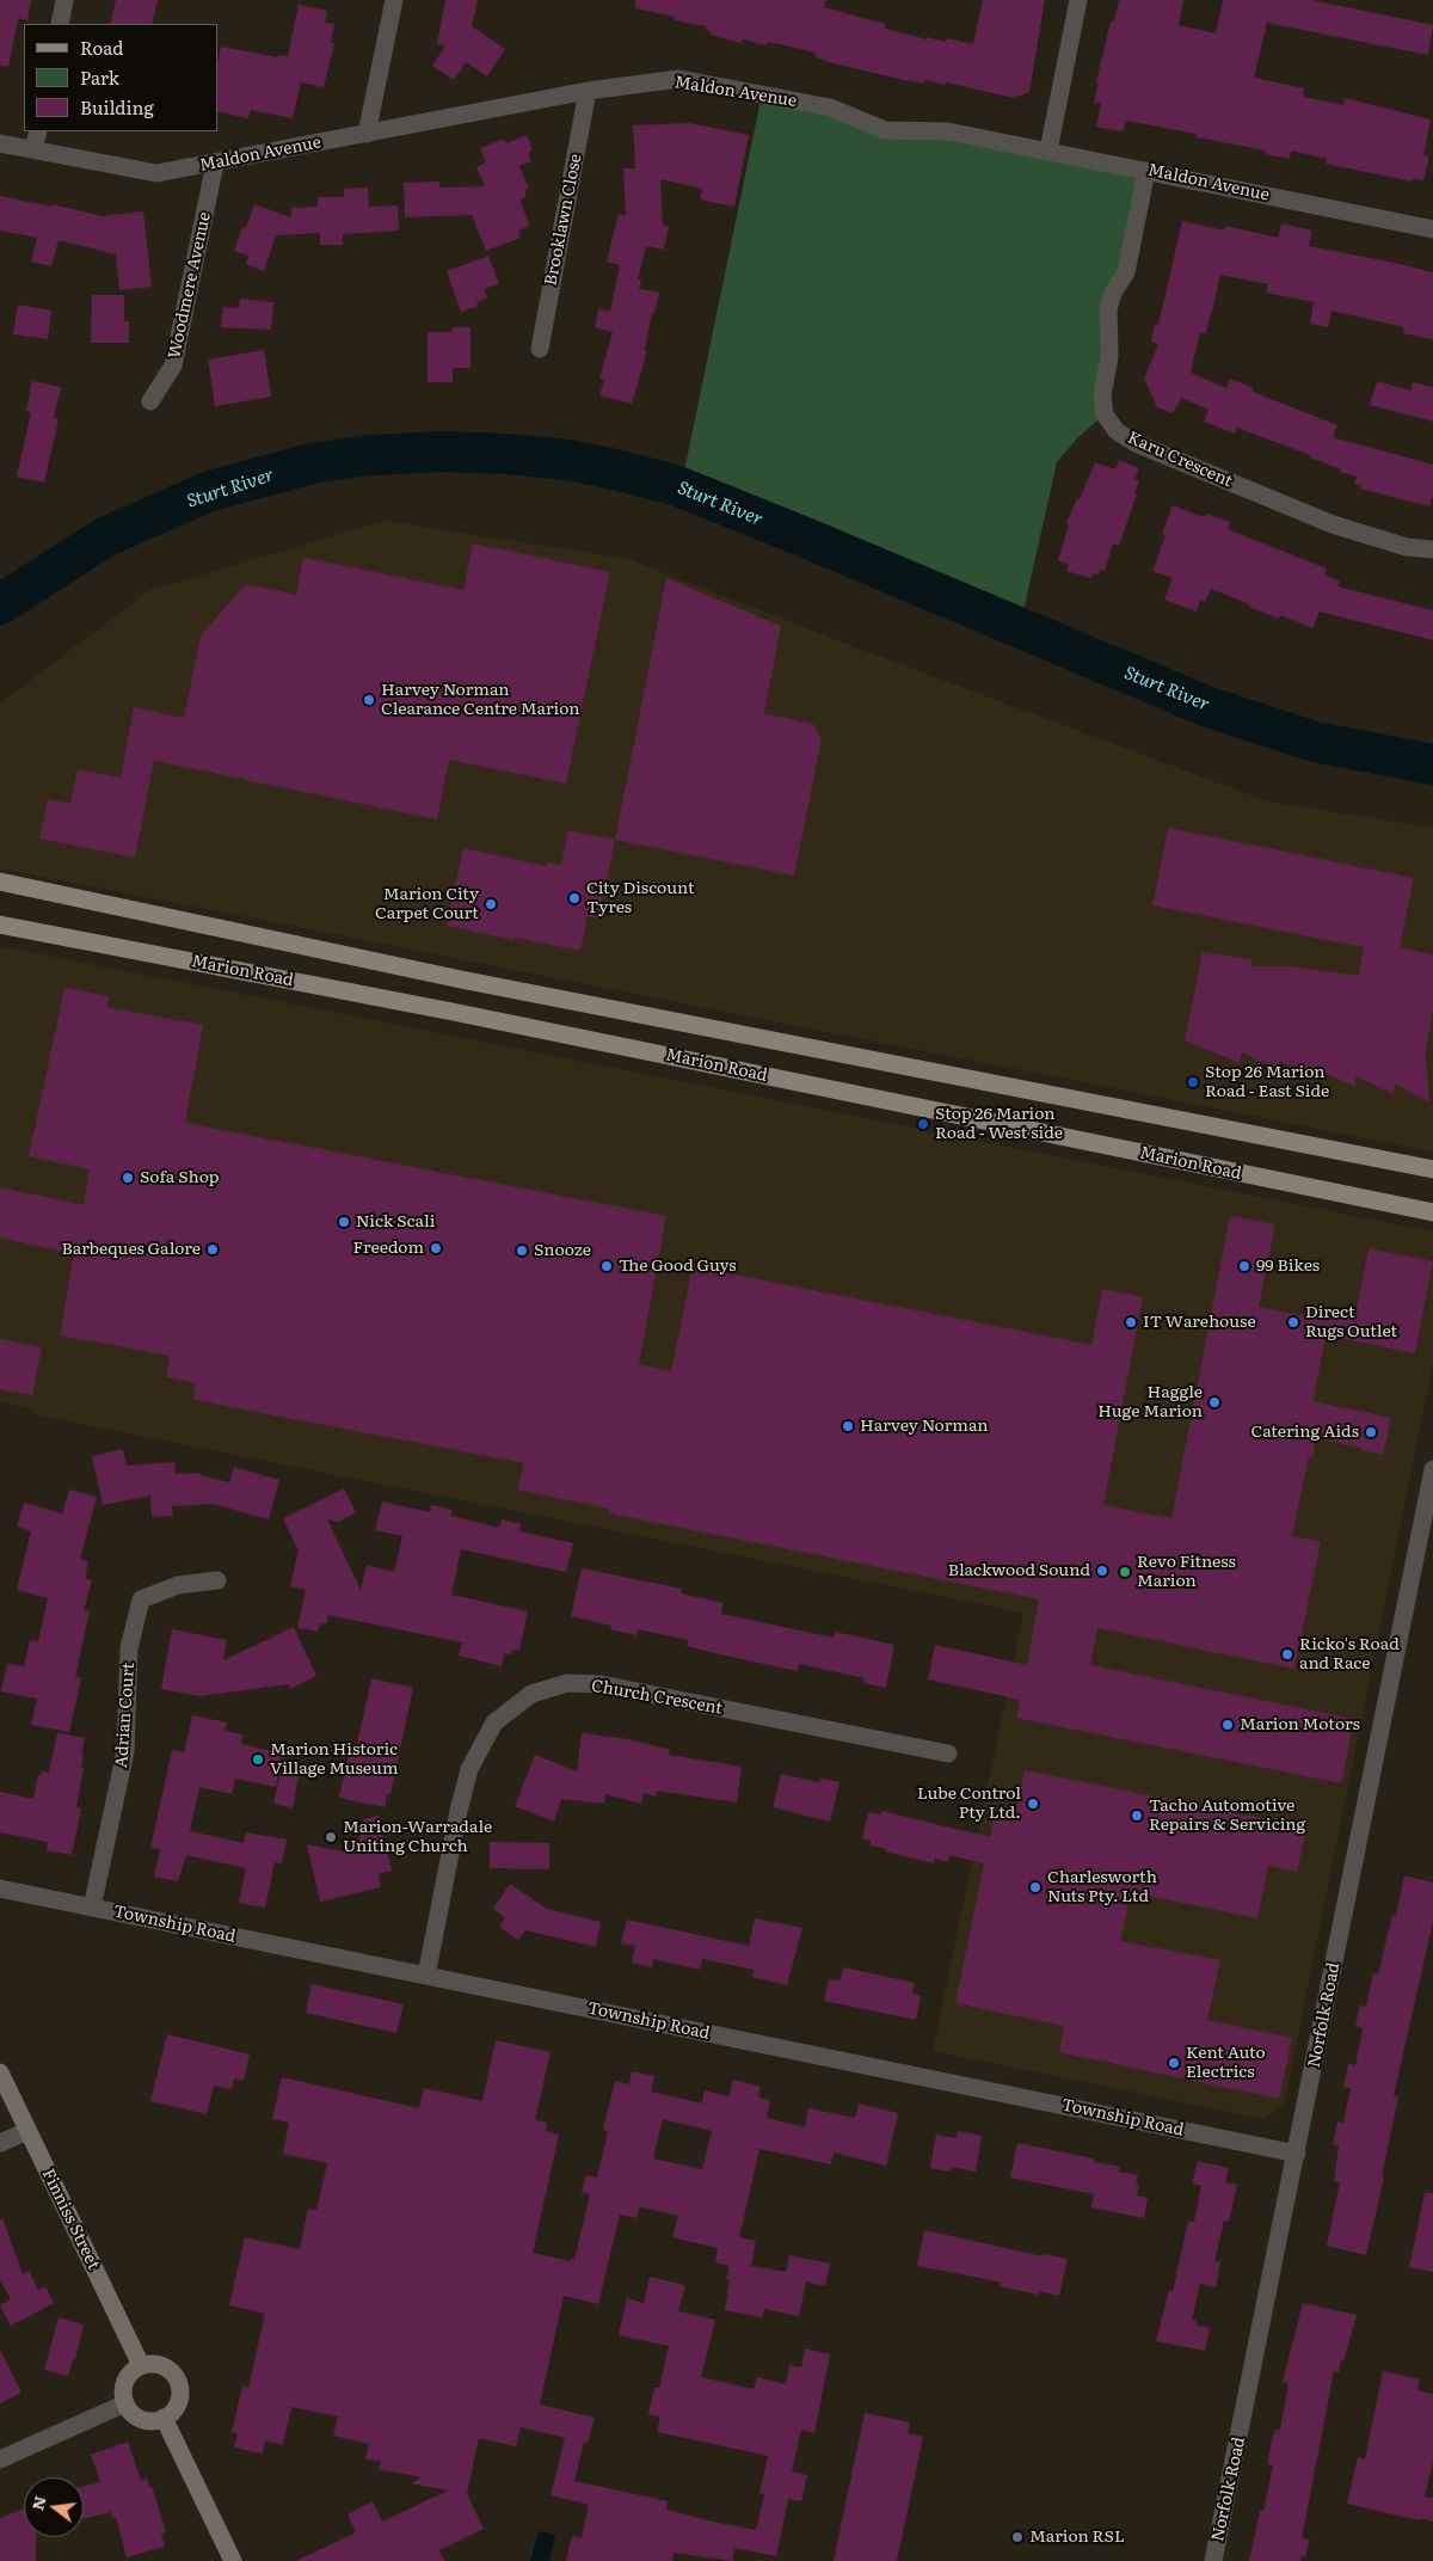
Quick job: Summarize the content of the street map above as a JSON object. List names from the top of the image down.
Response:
{
  "streets": {
    "main road": ["Marion Road"],
    "street": [
      "Maldon Avenue",
      "Brooklawn Close",
      "Woodmere Avenue",
      "Karu Crescent",
      "Church Crescent",
      "Adrian Court",
      "Township Road",
      "Norfolk Road",
      "Finniss Street"
    ]
  },
  "crossings": [
    ["Maldon Avenue", "Brooklawn Close"],
    ["Maldon Avenue", "Woodmere Avenue"],
    ["Maldon Avenue", "Karu Crescent"],
    ["Church Crescent", "Township Road"],
    ["Adrian Court", "Township Road"],
    ["Township Road", "Norfolk Road"]
  ],
  "water": ["Sturt River"],
  "places": [
    "Harvey Norman Clearance Centre Marion",
    "City Discount Tyres",
    "Marion City Carpet Court",
    "Stop 26 Marion Road - East Side",
    "Stop 26 Marion Road - West side",
    "Sofa Shop",
    "Nick Scali",
    "Freedom",
    "Barbeques Galore",
    "Snooze",
    "The Good Guys",
    "99 Bikes",
    "IT Warehouse",
    "Direct Rugs Outlet",
    "Haggle Huge Marion",
    "Harvey Norman",
    "Catering Aids",
    "Blackwood Sound",
    "Revo Fitness Marion",
    "Ricko's Road and Race",
    "Marion Motors",
    "Marion Historic Village Museum",
    "Lube Control Pty Ltd.",
    "Tacho Automotive Repairs & Servicing",
    "Marion-Warradale Uniting Church",
    "Charlesworth Nuts Pty. Ltd",
    "Kent Auto Electrics",
    "Marion RSL"
  ],
  "legend": ["Road", "Park", "Building"],
  "north": "left"
}
